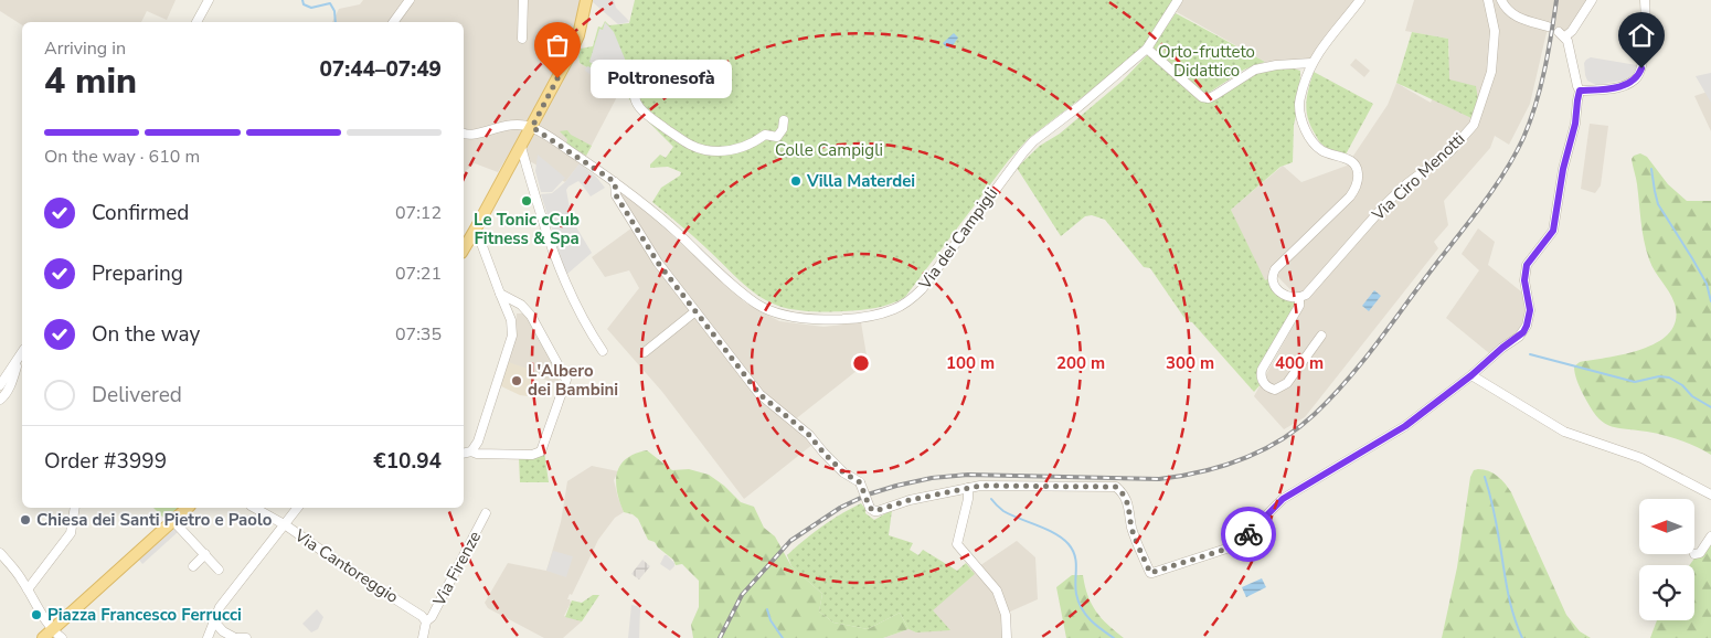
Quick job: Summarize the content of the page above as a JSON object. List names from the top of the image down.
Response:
{
  "streets": {
    "street": [
      "Via Ciro Menotti",
      "Via dei Campigli",
      "Via Cantoreggio",
      "Via Firenze"
    ]
  },
  "crossings": [
    ["Via Cantoreggio", "Via Firenze"]
  ],
  "parks": ["Orto-frutteto Didattico", "Colle Campigli"],
  "places": [
    "Poltronesofà",
    "Villa Materdei",
    "Le Tonic cCub Fitness & Spa",
    "L'Albero dei Bambini",
    "Chiesa dei Santi Pietro e Paolo",
    "Piazza Francesco Ferrucci"
  ],
  "north": "left",
  "page": {
    "heading": ["4 min", "Arriving in", "07:44–07:49"],
    "panel": ["Order #3999", "€10.94"],
    "bubble": "Poltronesofà",
    "bar": "On the way · 610 m",
    "list": [
      ["Confirmed", "07:12"],
      ["Preparing", "07:21"],
      ["On the way", "07:35"],
      "Delivered"
    ]
  },
  "rings": [
    "100 m",
    "200 m",
    "300 m",
    "400 m"
  ]
}
